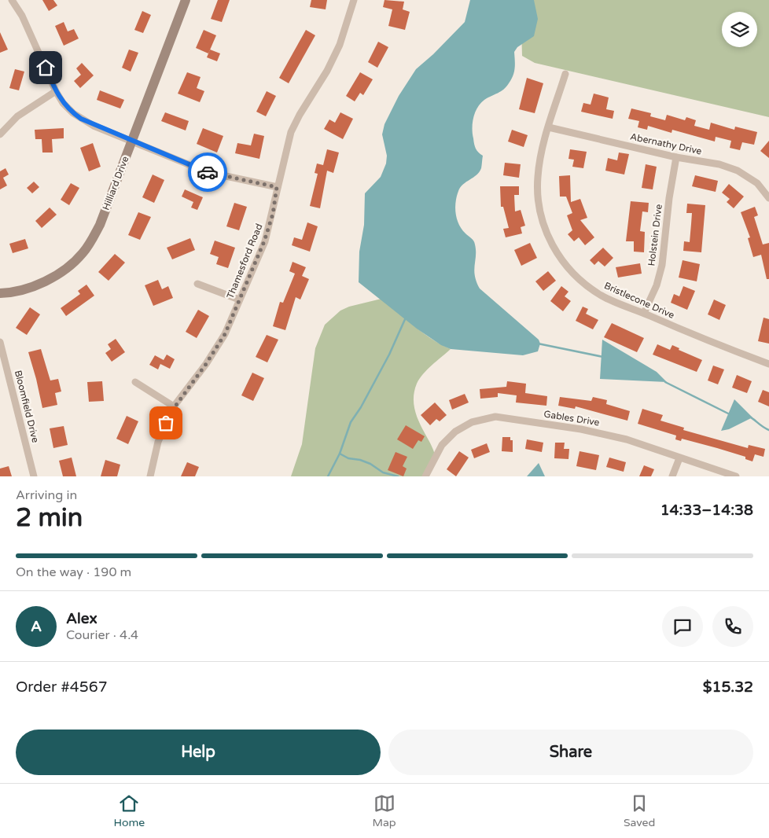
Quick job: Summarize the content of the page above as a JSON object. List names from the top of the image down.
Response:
{
  "streets": {
    "street": [
      "Abernathy Drive",
      "Hilliard Drive",
      "Holstein Drive",
      "Thamesford Road",
      "Bristlecone Drive",
      "Bloomfield Drive",
      "Gables Drive"
    ]
  },
  "crossings": [
    ["Abernathy Drive", "Holstein Drive"],
    ["Abernathy Drive", "Bristlecone Drive"],
    ["Holstein Drive", "Bristlecone Drive"]
  ],
  "page": {
    "heading": ["2 min", "Arriving in", "14:33–14:38"],
    "panel": [
      "Alex",
      "Courier · 4.4",
      "Order #4567",
      "$15.32"
    ],
    "bar": "On the way · 190 m",
    "round": "A",
    "buttons": ["Help", "Share"],
    "tabs": ["Home", "Map", "Saved"]
  }
}
